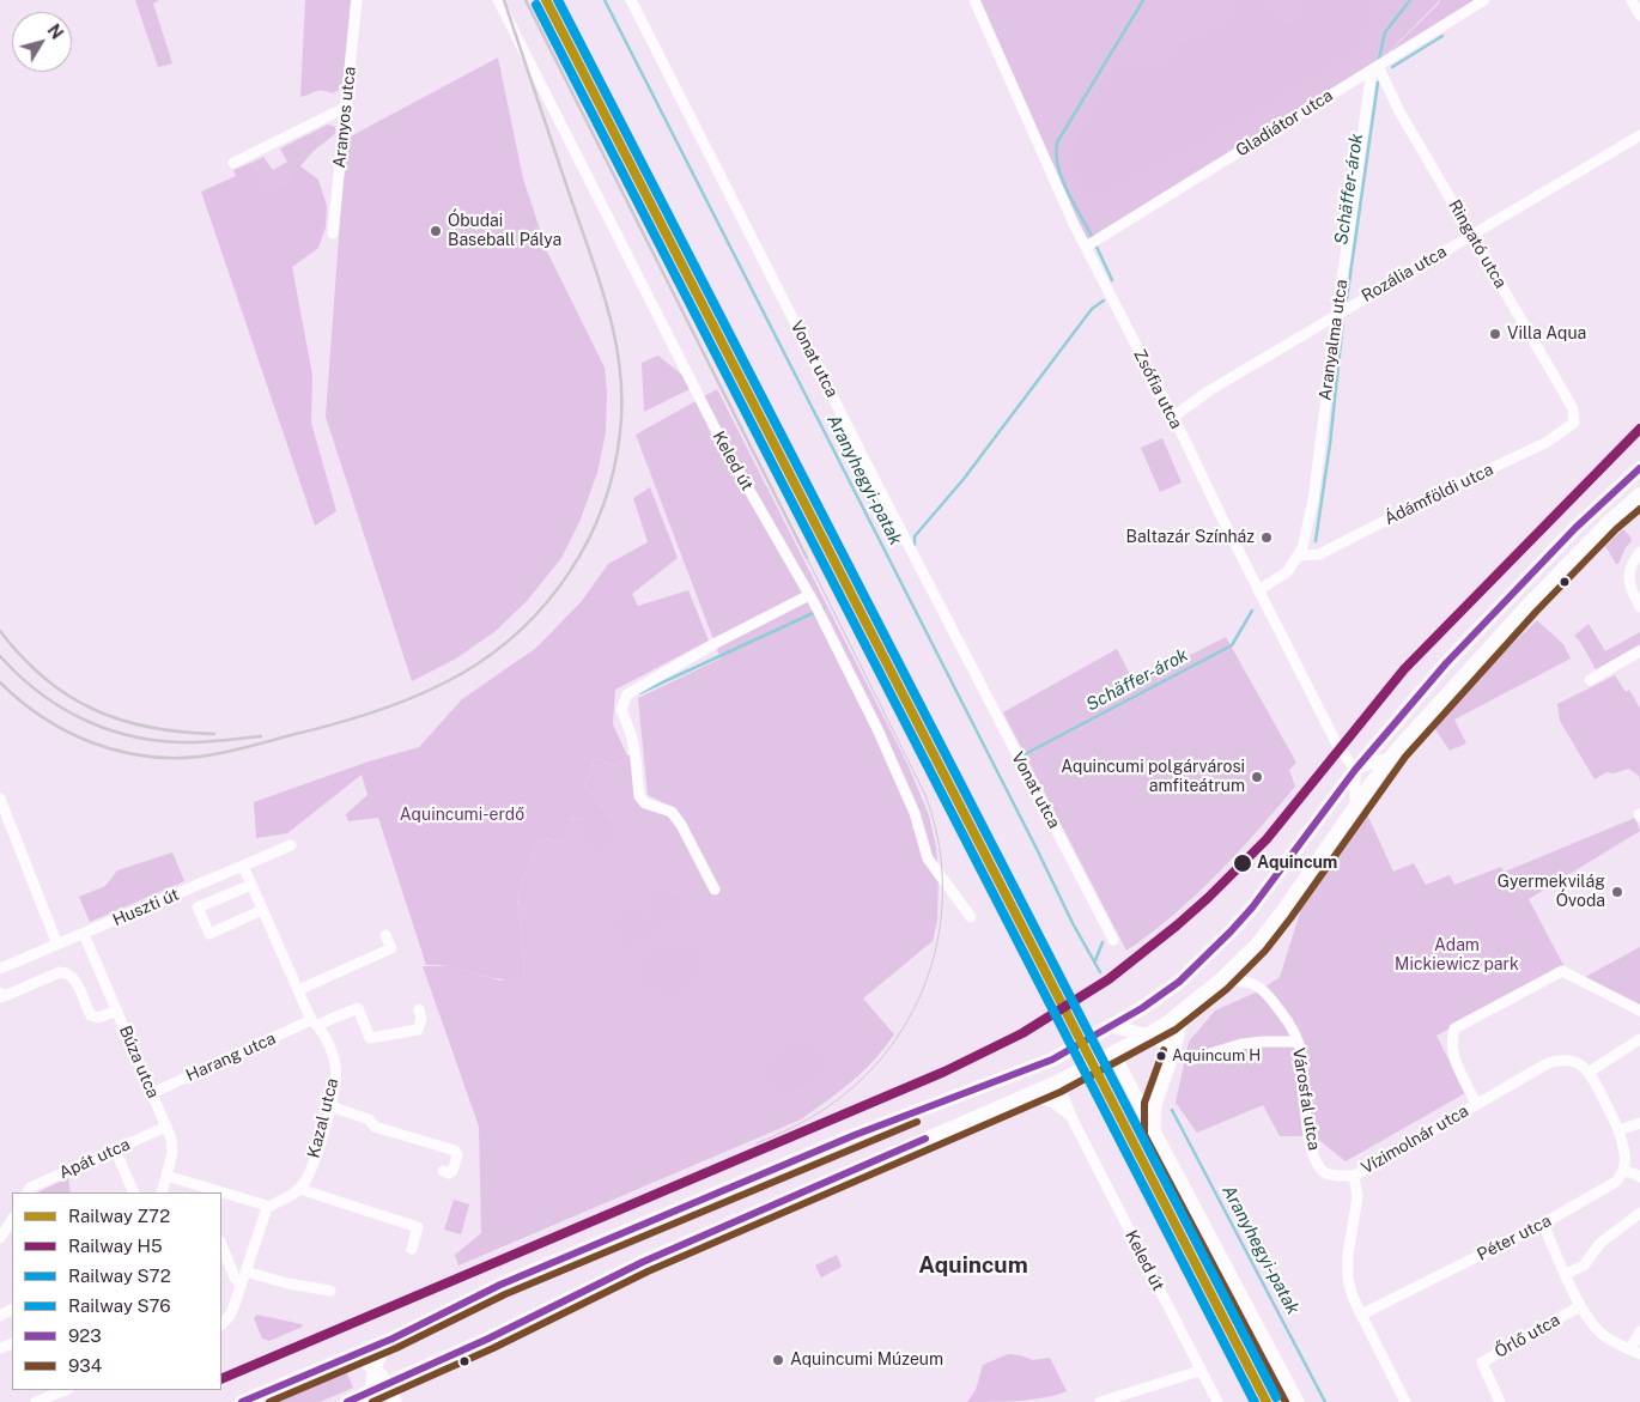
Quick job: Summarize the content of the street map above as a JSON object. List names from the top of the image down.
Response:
{
  "streets": {
    "street": [
      "Aranyos utca",
      "Gladiátor utca",
      "Ringató utca",
      "Rozália utca",
      "Aranyalma utca",
      "Vonat utca",
      "Zsófia utca",
      "Keled út",
      "Ádámföldi utca",
      "Huszti út",
      "Harang utca",
      "Búza utca",
      "Városfal utca",
      "Kazal utca",
      "Vízimolnár utca",
      "Apát utca",
      "Péter utca",
      "Őrlő utca"
    ]
  },
  "crossings": [
    ["Gladiátor utca", "Ringató utca"],
    ["Gladiátor utca", "Aranyalma utca"],
    ["Gladiátor utca", "Zsófia utca"],
    ["Ringató utca", "Rozália utca"],
    ["Ringató utca", "Aranyalma utca"],
    ["Ringató utca", "Ádámföldi utca"],
    ["Rozália utca", "Aranyalma utca"],
    ["Rozália utca", "Zsófia utca"],
    ["Aranyalma utca", "Zsófia utca"],
    ["Aranyalma utca", "Ádámföldi utca"],
    ["Huszti út", "Búza utca"],
    ["Huszti út", "Kazal utca"],
    ["Harang utca", "Búza utca"],
    ["Harang utca", "Kazal utca"],
    ["Búza utca", "Apát utca"],
    ["Városfal utca", "Vízimolnár utca"]
  ],
  "districts": ["Aquincum"],
  "water": ["Schäffer-árok", "Aranyhegyi-patak"],
  "parks": ["Aquincumi-erdő", "Adam Mickiewicz park"],
  "places": [
    "Óbudai Baseball Pálya",
    "Villa Aqua",
    "Baltazár Színház",
    "Aquincumi polgárvárosi amfiteátrum",
    "Aquincum",
    "Gyermekvilág Óvoda",
    "Aquincum H",
    "Aquincumi Múzeum"
  ],
  "lines": [
    "rail line Z72",
    "rail line S76",
    "rail line S72",
    "rail line H5",
    "transit line 923",
    "transit line 934"
  ],
  "legend": [
    "Railway Z72",
    "Railway H5",
    "Railway S72",
    "Railway S76",
    "923",
    "934"
  ],
  "north": "top right"
}
